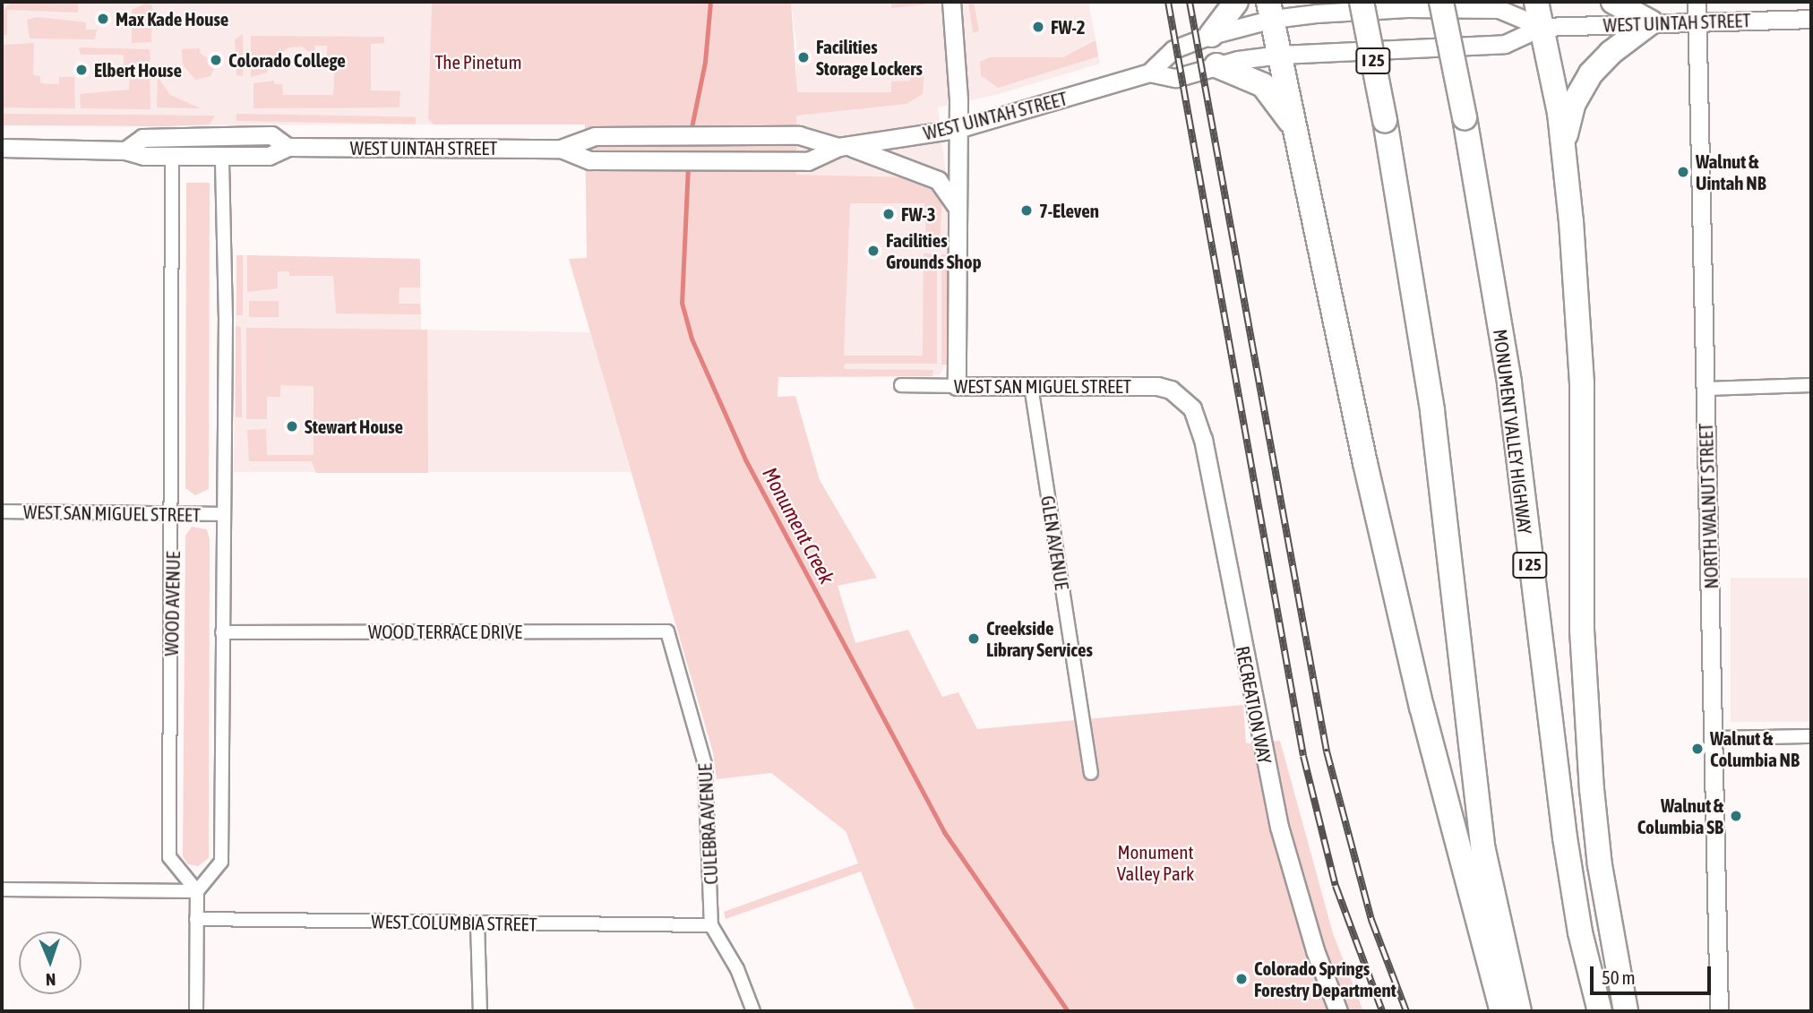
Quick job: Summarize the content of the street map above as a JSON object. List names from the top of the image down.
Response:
{
  "streets": {
    "highway": ["I 25", "MONUMENT VALLEY HIGHWAY"],
    "main road": [
      "WEST UINTAH STREET",
      "WEST SAN MIGUEL STREET",
      "NORTH WALNUT STREET",
      "RECREATION WAY"
    ],
    "street": [
      "GLEN AVENUE",
      "WOOD AVENUE",
      "WOOD TERRACE DRIVE",
      "CULEBRA AVENUE",
      "WEST COLUMBIA STREET"
    ]
  },
  "crossings": [
    ["WEST UINTAH STREET", "NORTH WALNUT STREET"],
    ["WEST UINTAH STREET", "WOOD AVENUE"],
    ["WEST SAN MIGUEL STREET", "GLEN AVENUE"],
    ["WEST SAN MIGUEL STREET", "WOOD AVENUE"],
    ["WEST SAN MIGUEL STREET", "RECREATION WAY"],
    ["WOOD TERRACE DRIVE", "CULEBRA AVENUE"],
    ["CULEBRA AVENUE", "WEST COLUMBIA STREET"]
  ],
  "water": ["Monument Creek"],
  "parks": ["The Pinetum", "Monument Valley Park"],
  "places": [
    "Max Kade House",
    "FW-2",
    "Facilities Storage Lockers",
    "Colorado College",
    "Elbert House",
    "Walnut & Uintah NB",
    "7-Eleven",
    "FW-3",
    "Facilities Grounds Shop",
    "Stewart House",
    "Creekside Library Services",
    "Walnut & Columbia NB",
    "Walnut & Columbia SB",
    "Colorado Springs Forestry Department"
  ],
  "scale_bar": "50 m",
  "north": "bottom"
}
